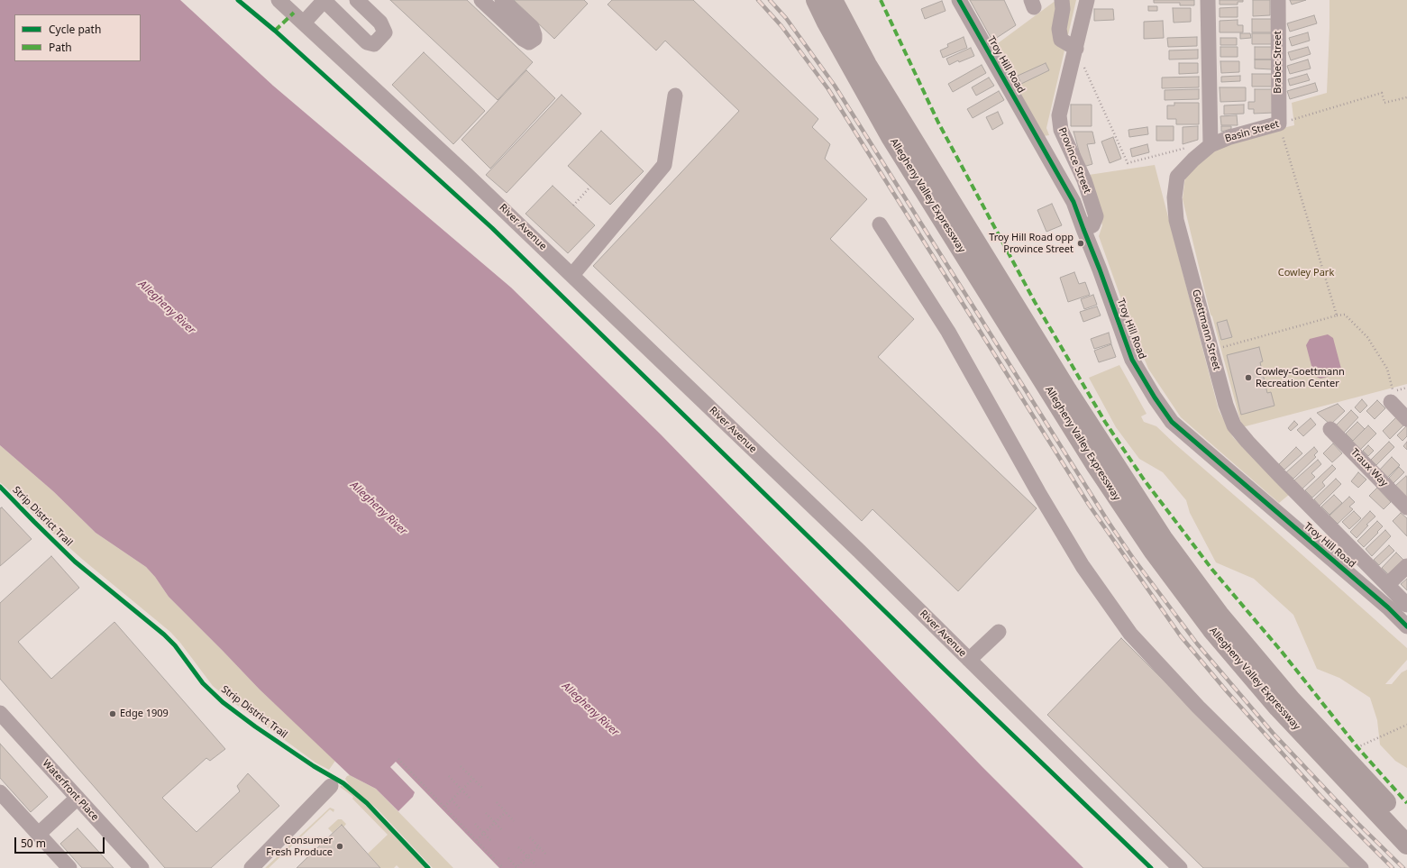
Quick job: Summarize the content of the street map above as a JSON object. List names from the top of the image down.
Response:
{
  "streets": {
    "highway": ["Allegheny Valley Expressway"],
    "street": [
      "Brabec Street",
      "Troy Hill Road",
      "Basin Street",
      "Province Street",
      "River Avenue",
      "Goettmann Street",
      "Traux Way",
      "Waterfront Place"
    ],
    "cycle path": ["Strip District Trail"]
  },
  "crossings": [
    ["Brabec Street", "Basin Street"],
    ["Troy Hill Road", "Province Street"],
    ["Basin Street", "Goettmann Street"]
  ],
  "water": ["Allegheny River"],
  "parks": ["Cowley Park"],
  "places": [
    "Troy Hill Road opp Province Street",
    "Cowley-Goettmann Recreation Center",
    "Edge 1909",
    "Consumer Fresh Produce"
  ],
  "legend": ["Cycle path", "Path"],
  "scale_bar": "50 m"
}
